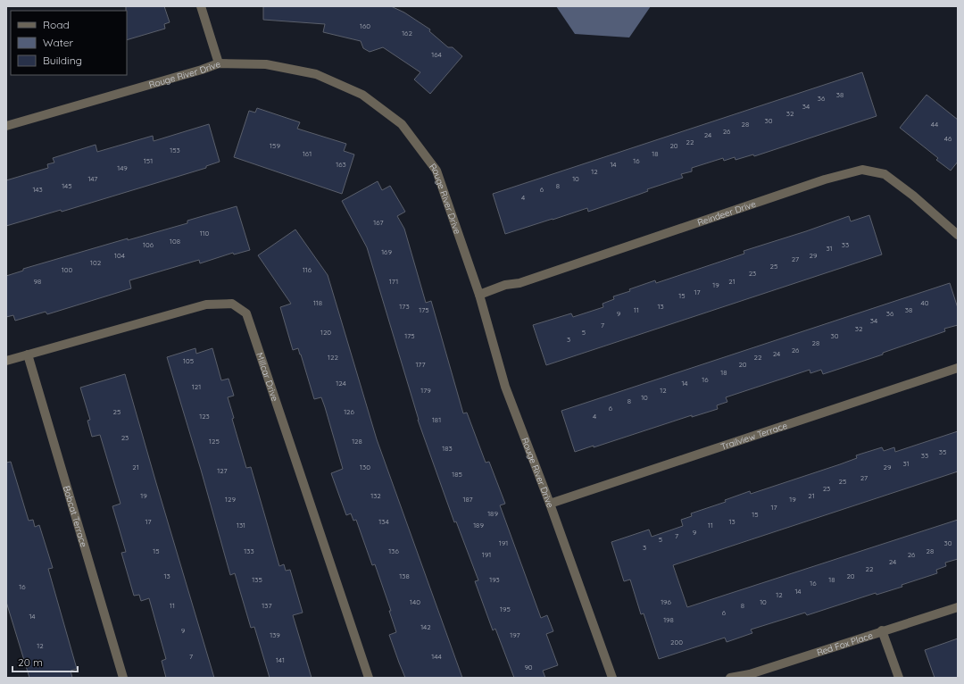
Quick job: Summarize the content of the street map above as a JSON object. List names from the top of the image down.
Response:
{
  "streets": {
    "street": [
      "Rouge River Drive",
      "Reindeer Drive",
      "Millcar Drive",
      "Trailview Terrace",
      "Bobcat Terrace",
      "Red Fox Place"
    ]
  },
  "crossings": [
    ["Rouge River Drive", "Reindeer Drive"],
    ["Rouge River Drive", "Trailview Terrace"],
    ["Millcar Drive", "Bobcat Terrace"]
  ],
  "house_numbers": [
    "160",
    "162",
    "164",
    "38",
    "36",
    "34",
    "32",
    "30",
    "28",
    "44",
    "26",
    "24",
    "46",
    "22",
    "159",
    "20",
    "153",
    "161",
    "18",
    "151",
    "16",
    "163",
    "14",
    "149",
    "12",
    "147",
    "10",
    "145",
    "8",
    "143",
    "6",
    "4",
    "167",
    "110",
    "108",
    "106",
    "33",
    "31",
    "169",
    "104",
    "29",
    "27",
    "102",
    "25",
    "100",
    "116",
    "23",
    "98",
    "171",
    "21",
    "19",
    "17",
    "15",
    "118",
    "40",
    "173",
    "13",
    "175",
    "11",
    "38",
    "9",
    "36",
    "34",
    "7",
    "32",
    "120",
    "5",
    "175",
    "30",
    "3",
    "28",
    "26",
    "24",
    "122",
    "22",
    "105",
    "177",
    "20",
    "18",
    "16",
    "124",
    "14",
    "121",
    "179",
    "12",
    "10",
    "8",
    "6",
    "25",
    "126",
    "123",
    "4",
    "181",
    "23",
    "125",
    "128",
    "183",
    "35",
    "33",
    "31",
    "21",
    "130",
    "29",
    "127",
    "185",
    "27",
    "25",
    "23",
    "19",
    "132",
    "21",
    "129",
    "187",
    "19",
    "17",
    "189",
    "15",
    "17",
    "134",
    "13",
    "131",
    "189",
    "11",
    "9",
    "7",
    "5",
    "191",
    "30",
    "3",
    "15",
    "133",
    "136",
    "28",
    "191",
    "26",
    "24",
    "22",
    "13",
    "138",
    "20",
    "135",
    "193",
    "18",
    "16",
    "16",
    "14",
    "12",
    "140",
    "196",
    "10",
    "11",
    "137",
    "8",
    "195",
    "6",
    "14",
    "198",
    "142",
    "9",
    "139",
    "197",
    "200",
    "12",
    "7",
    "144",
    "141",
    "90"
  ],
  "legend": ["Road", "Water", "Building"],
  "scale_bar": "20 m"
}
